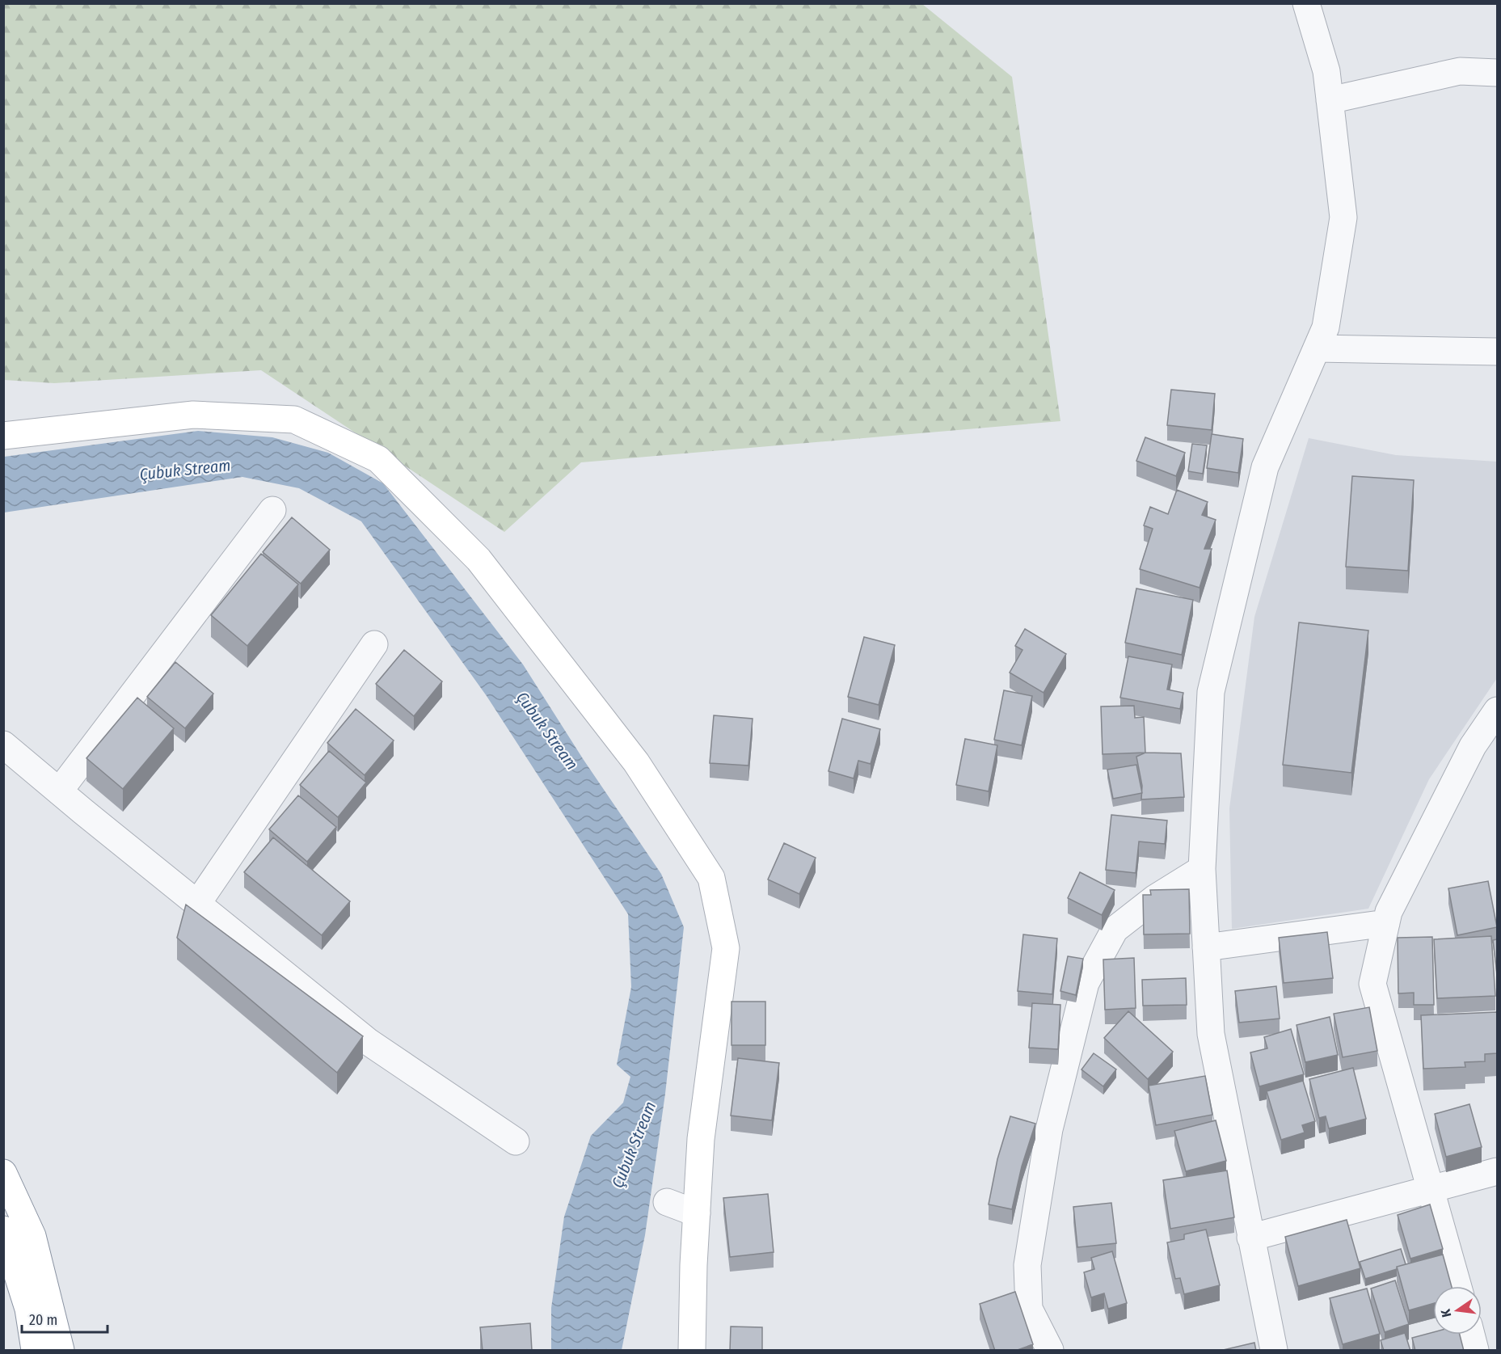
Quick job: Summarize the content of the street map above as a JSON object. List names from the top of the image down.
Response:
{
  "water": ["Çubuk Stream"],
  "scale_bar": "20 m",
  "north": "left"
}
